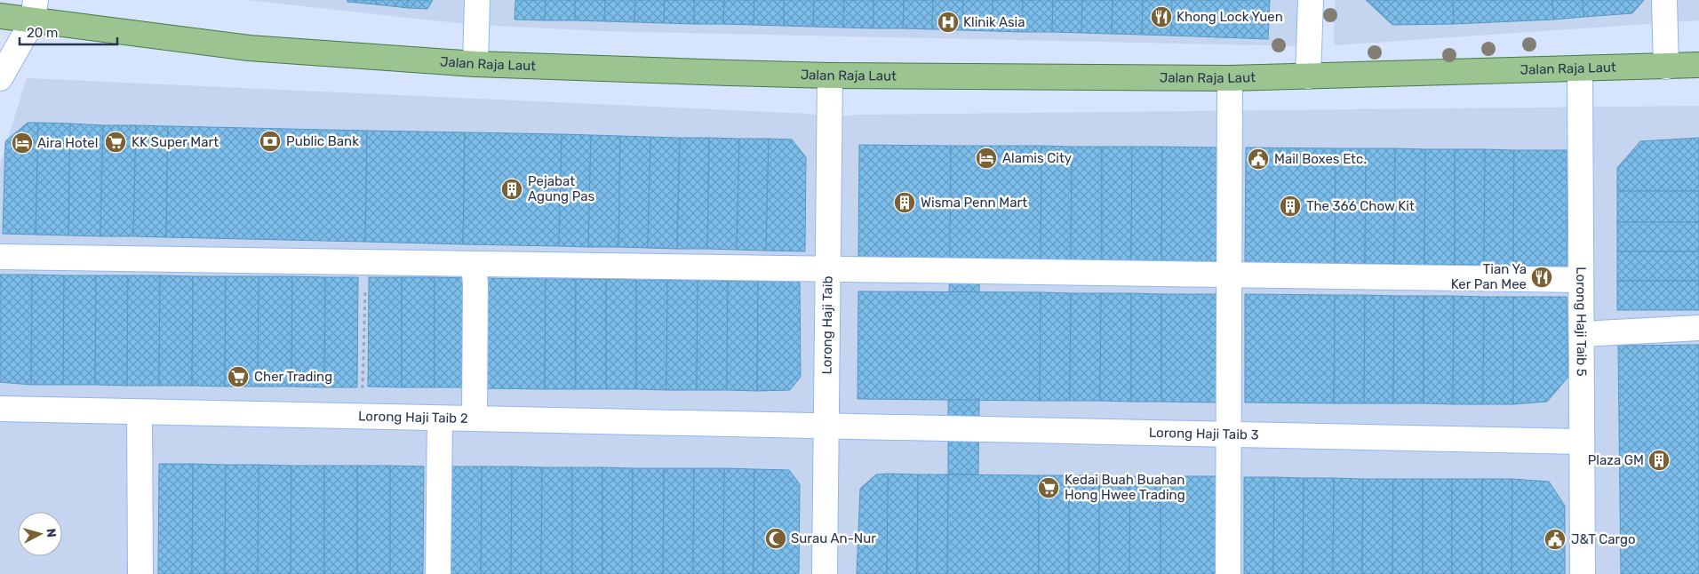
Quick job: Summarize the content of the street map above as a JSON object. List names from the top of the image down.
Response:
{
  "streets": {
    "main road": ["Jalan Raja Laut"],
    "street": [
      "Lorong Haji Taib 5",
      "Lorong Haji Taib",
      "Lorong Haji Taib 2",
      "Lorong Haji Taib 3"
    ]
  },
  "crossings": [
    ["Jalan Raja Laut", "Lorong Haji Taib 5"],
    ["Jalan Raja Laut", "Lorong Haji Taib"],
    ["Lorong Haji Taib 5", "Lorong Haji Taib 3"],
    ["Lorong Haji Taib", "Lorong Haji Taib 2"],
    ["Lorong Haji Taib", "Lorong Haji Taib 3"],
    ["Lorong Haji Taib 2", "Lorong Haji Taib 3"]
  ],
  "places": {
    "restaurant": ["Khong Lock Yuen", "Tian Ya Ker Pan Mee"],
    "hospital": ["Klinik Asia"],
    "bank": ["Public Bank"],
    "supermarket": ["KK Super Mart", "Cher Trading", "Kedai Buah Buahan Hong Hwee Trading"],
    "hotel": ["Aira Hotel", "Alamis City"],
    "public building": ["Mail Boxes Etc.", "J&T Cargo"],
    "building": [
      "Pejabat Agung Pas",
      "Wisma Penn Mart",
      "The 366 Chow Kit",
      "Plaza GM"
    ],
    "mosque": ["Surau An-Nur"]
  },
  "scale_bar": "20 m",
  "north": "right"
}
